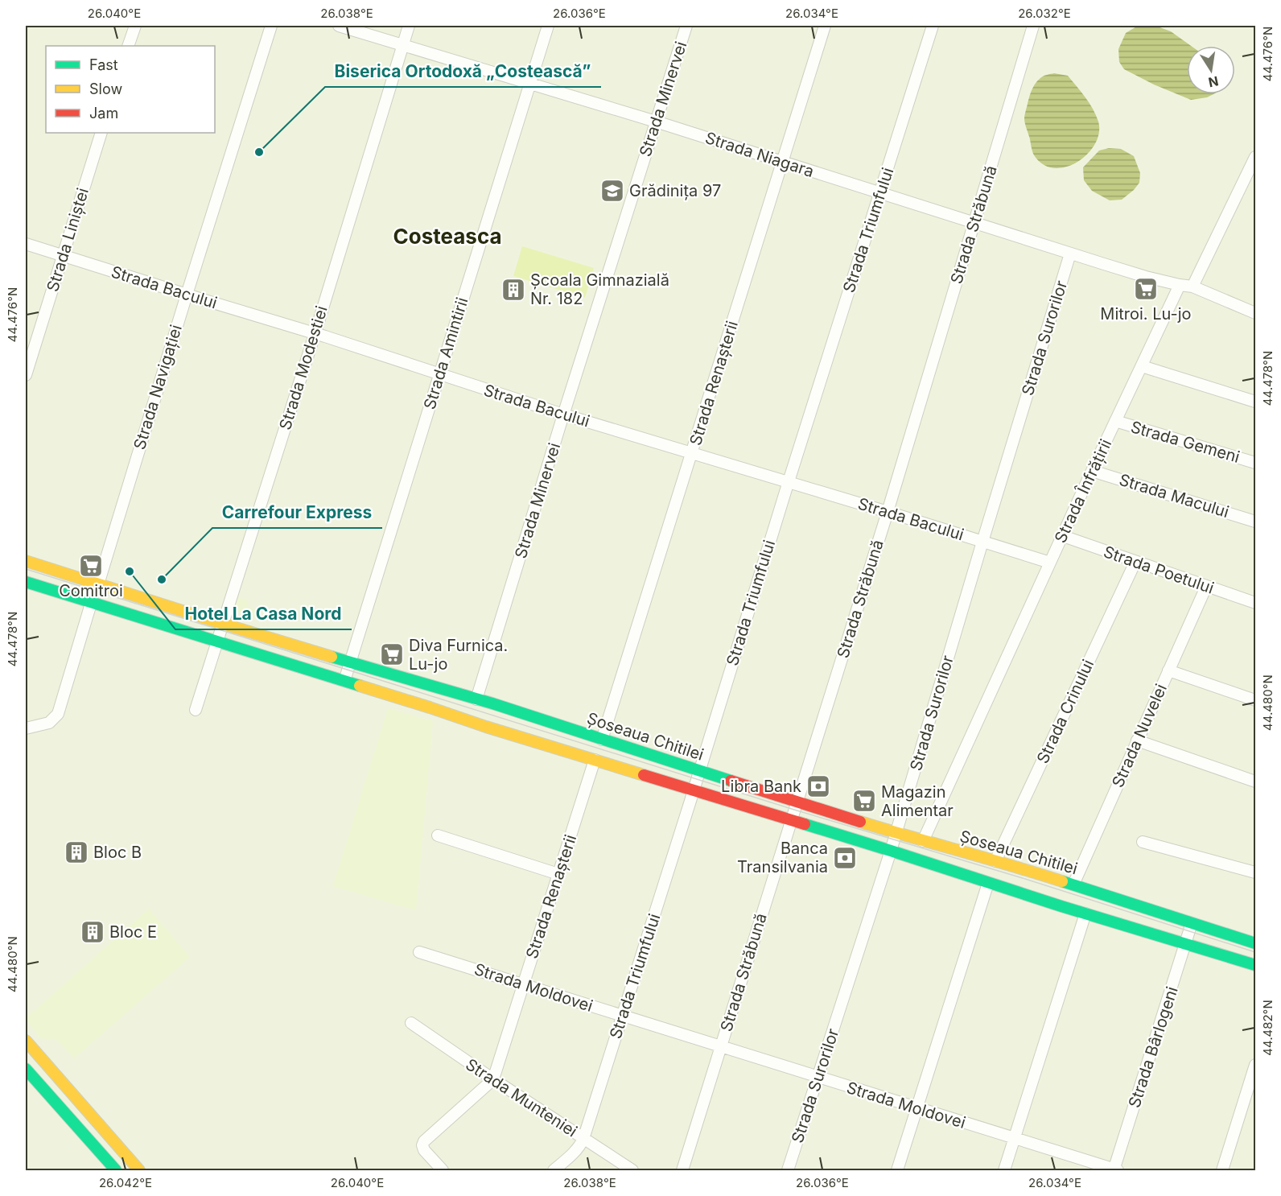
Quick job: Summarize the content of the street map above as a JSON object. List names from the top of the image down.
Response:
{
  "streets": {
    "main road": ["Șoseaua Chitilei"],
    "street": [
      "Strada Minervei",
      "Strada Niagara",
      "Strada Străbună",
      "Strada Triumfului",
      "Strada Liniștei",
      "Strada Bacului",
      "Strada Surorilor",
      "Strada Amintirii",
      "Strada Modestiei",
      "Strada Renașterii",
      "Strada Navigației",
      "Strada Gemeni",
      "Strada Înfrățirii",
      "Strada Macului",
      "Strada Poetului",
      "Strada Crinului",
      "Strada Nuvelei",
      "Strada Moldovei",
      "Strada Bârlogeni",
      "Strada Munteniei"
    ]
  },
  "crossings": [
    ["Strada Minervei", "Strada Niagara"],
    ["Strada Minervei", "Strada Bacului"],
    ["Strada Minervei", "Șoseaua Chitilei"],
    ["Strada Niagara", "Strada Străbună"],
    ["Strada Niagara", "Strada Triumfului"],
    ["Strada Niagara", "Strada Surorilor"],
    ["Strada Niagara", "Strada Amintirii"],
    ["Strada Niagara", "Strada Modestiei"],
    ["Strada Niagara", "Strada Renașterii"],
    ["Strada Niagara", "Strada Înfrățirii"],
    ["Strada Străbună", "Strada Bacului"],
    ["Strada Străbună", "Șoseaua Chitilei"],
    ["Strada Străbună", "Strada Moldovei"],
    ["Strada Triumfului", "Strada Bacului"],
    ["Strada Triumfului", "Șoseaua Chitilei"],
    ["Strada Triumfului", "Strada Moldovei"],
    ["Strada Triumfului", "Strada Munteniei"],
    ["Strada Liniștei", "Strada Bacului"],
    ["Strada Bacului", "Strada Surorilor"],
    ["Strada Bacului", "Strada Amintirii"],
    ["Strada Bacului", "Strada Modestiei"],
    ["Strada Bacului", "Strada Renașterii"],
    ["Strada Bacului", "Strada Navigației"],
    ["Strada Bacului", "Strada Înfrățirii"],
    ["Strada Surorilor", "Șoseaua Chitilei"],
    ["Strada Surorilor", "Strada Moldovei"],
    ["Strada Amintirii", "Șoseaua Chitilei"],
    ["Strada Modestiei", "Șoseaua Chitilei"],
    ["Strada Renașterii", "Șoseaua Chitilei"],
    ["Strada Renașterii", "Strada Moldovei"],
    ["Strada Renașterii", "Strada Munteniei"],
    ["Strada Navigației", "Șoseaua Chitilei"],
    ["Strada Gemeni", "Strada Înfrățirii"],
    ["Strada Înfrățirii", "Strada Macului"],
    ["Strada Înfrățirii", "Strada Poetului"],
    ["Strada Înfrățirii", "Șoseaua Chitilei"],
    ["Strada Poetului", "Strada Crinului"],
    ["Strada Poetului", "Strada Nuvelei"],
    ["Strada Crinului", "Șoseaua Chitilei"],
    ["Strada Nuvelei", "Șoseaua Chitilei"],
    ["Șoseaua Chitilei", "Strada Bârlogeni"],
    ["Strada Moldovei", "Strada Bârlogeni"]
  ],
  "districts": ["Costeasca"],
  "places": {
    "other": ["Biserica Ortodoxă „Costească”", "Hotel La Casa Nord", "Carrefour Express"],
    "school or university": ["Grădinița 97"],
    "supermarket": [
      "Mitroi. Lu-jo",
      "Comitroi",
      "Diva Furnica. Lu-jo",
      "Magazin Alimentar"
    ],
    "building": ["Școala Gimnazială Nr. 182", "Bloc B", "Bloc E"],
    "bank": ["Libra Bank", "Banca Transilvania"]
  },
  "legend": ["Fast", "Slow", "Jam"],
  "north": "bottom",
  "coordinates": [
    "26.040°E",
    "26.038°E",
    "26.036°E",
    "26.034°E",
    "26.032°E",
    "44.476°N",
    "44.478°N",
    "44.480°N",
    "44.482°N",
    "26.042°E"
  ]
}
